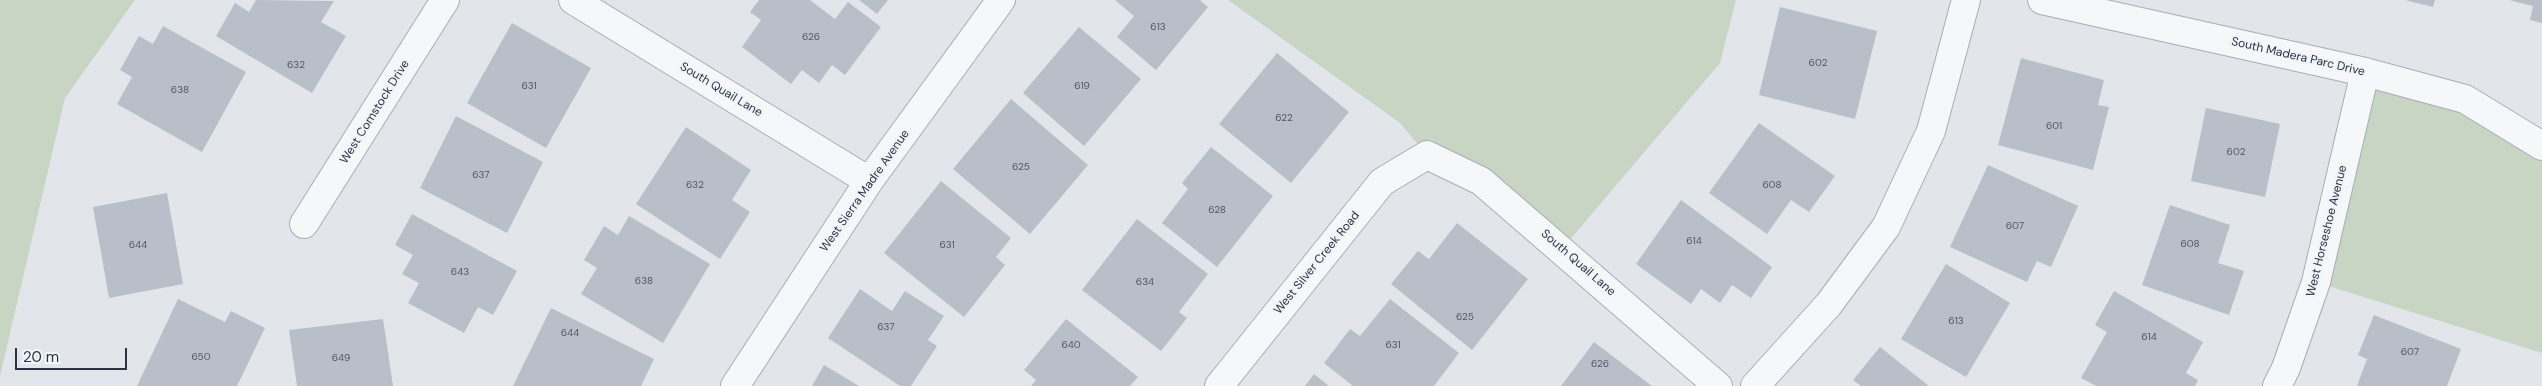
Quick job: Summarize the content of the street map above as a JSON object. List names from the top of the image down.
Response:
{
  "streets": {
    "street": [
      "South Madera Parc Drive",
      "South Quail Lane",
      "West Comstock Drive",
      "West Sierra Madre Avenue",
      "West Horseshoe Avenue",
      "West Silver Creek Road"
    ]
  },
  "crossings": [
    ["South Madera Parc Drive", "West Horseshoe Avenue"],
    ["South Quail Lane", "West Sierra Madre Avenue"],
    ["South Quail Lane", "West Silver Creek Road"]
  ],
  "house_numbers": [
    "613",
    "626",
    "602",
    "632",
    "631",
    "619",
    "638",
    "622",
    "601",
    "602",
    "625",
    "637",
    "632",
    "608",
    "628",
    "607",
    "614",
    "608",
    "644",
    "631",
    "643",
    "638",
    "634",
    "625",
    "613",
    "637",
    "644",
    "614",
    "640",
    "631",
    "607",
    "650",
    "649",
    "626"
  ],
  "scale_bar": "20 m"
}
